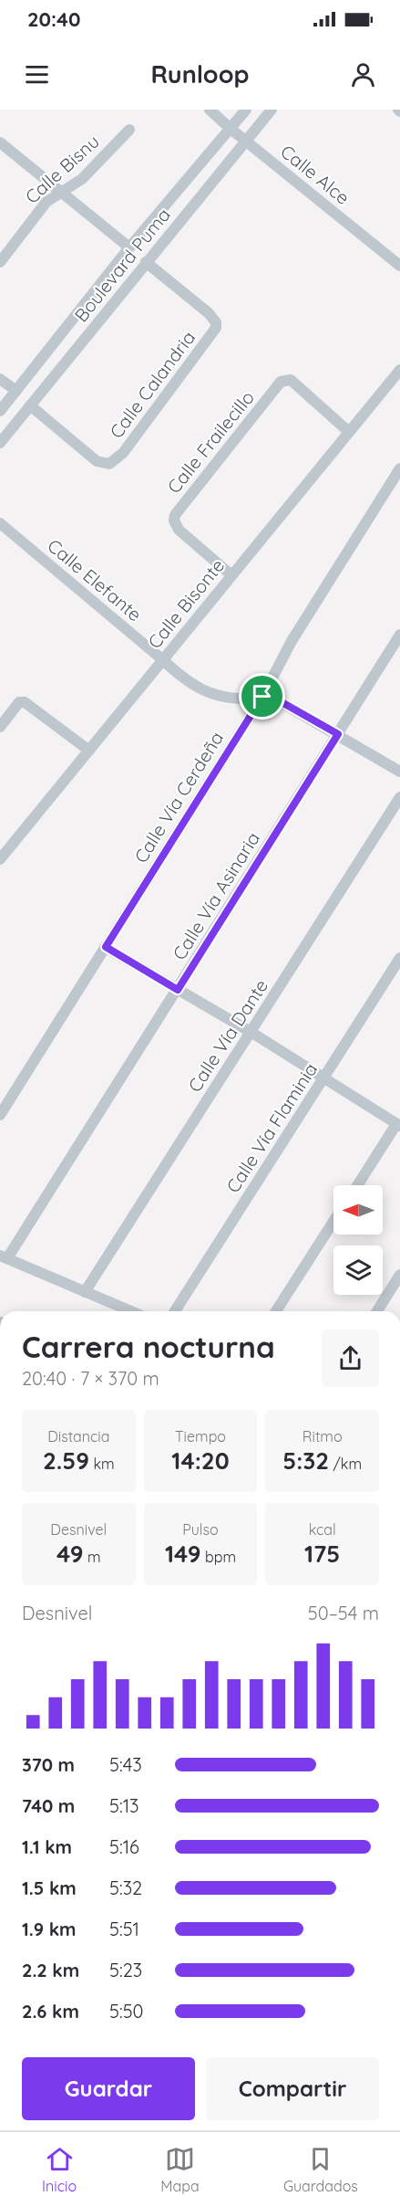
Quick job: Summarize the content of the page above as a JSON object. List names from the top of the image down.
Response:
{
  "streets": {
    "street": [
      "Calle Bisnu",
      "Calle Alce",
      "Boulevard Puma",
      "Calle Calandria",
      "Calle Frailecillo",
      "Calle Elefante",
      "Calle Bisonte",
      "Calle Vía Cerdeña",
      "Calle Vía Asinaria",
      "Calle Vía Dante",
      "Calle Vía Flaminia"
    ]
  },
  "crossings": [
    ["Calle Alce", "Boulevard Puma"],
    ["Boulevard Puma", "Calle Calandria"],
    ["Calle Frailecillo", "Calle Bisonte"],
    ["Calle Elefante", "Calle Bisonte"],
    ["Calle Elefante", "Calle Vía Cerdeña"],
    ["Calle Elefante", "Calle Vía Asinaria"]
  ],
  "north": "left",
  "page": {
    "status": "20:40",
    "header": "Runloop",
    "heading": ["Carrera nocturna", "20:40 · 7 × 370 m"],
    "stats": [
      ["Distancia", "2.59 km"],
      ["Tiempo", "14:20"],
      ["Ritmo", "5:32 /km"],
      ["Desnivel", "49 m"],
      ["Pulso", "149 bpm"],
      ["kcal", "175"]
    ],
    "chart": ["Desnivel", "50–54 m"],
    "list": [
      {
        "name": "370 m",
        "note": "5:43"
      },
      {
        "name": "740 m",
        "note": "5:13"
      },
      {
        "name": "1.1 km",
        "note": "5:16"
      },
      {
        "name": "1.5 km",
        "note": "5:32"
      },
      {
        "name": "1.9 km",
        "note": "5:51"
      },
      {
        "name": "2.2 km",
        "note": "5:23"
      },
      {
        "name": "2.6 km",
        "note": "5:50"
      }
    ],
    "buttons": ["Guardar", "Compartir"],
    "tabs": ["Inicio", "Mapa", "Guardados"]
  }
}
